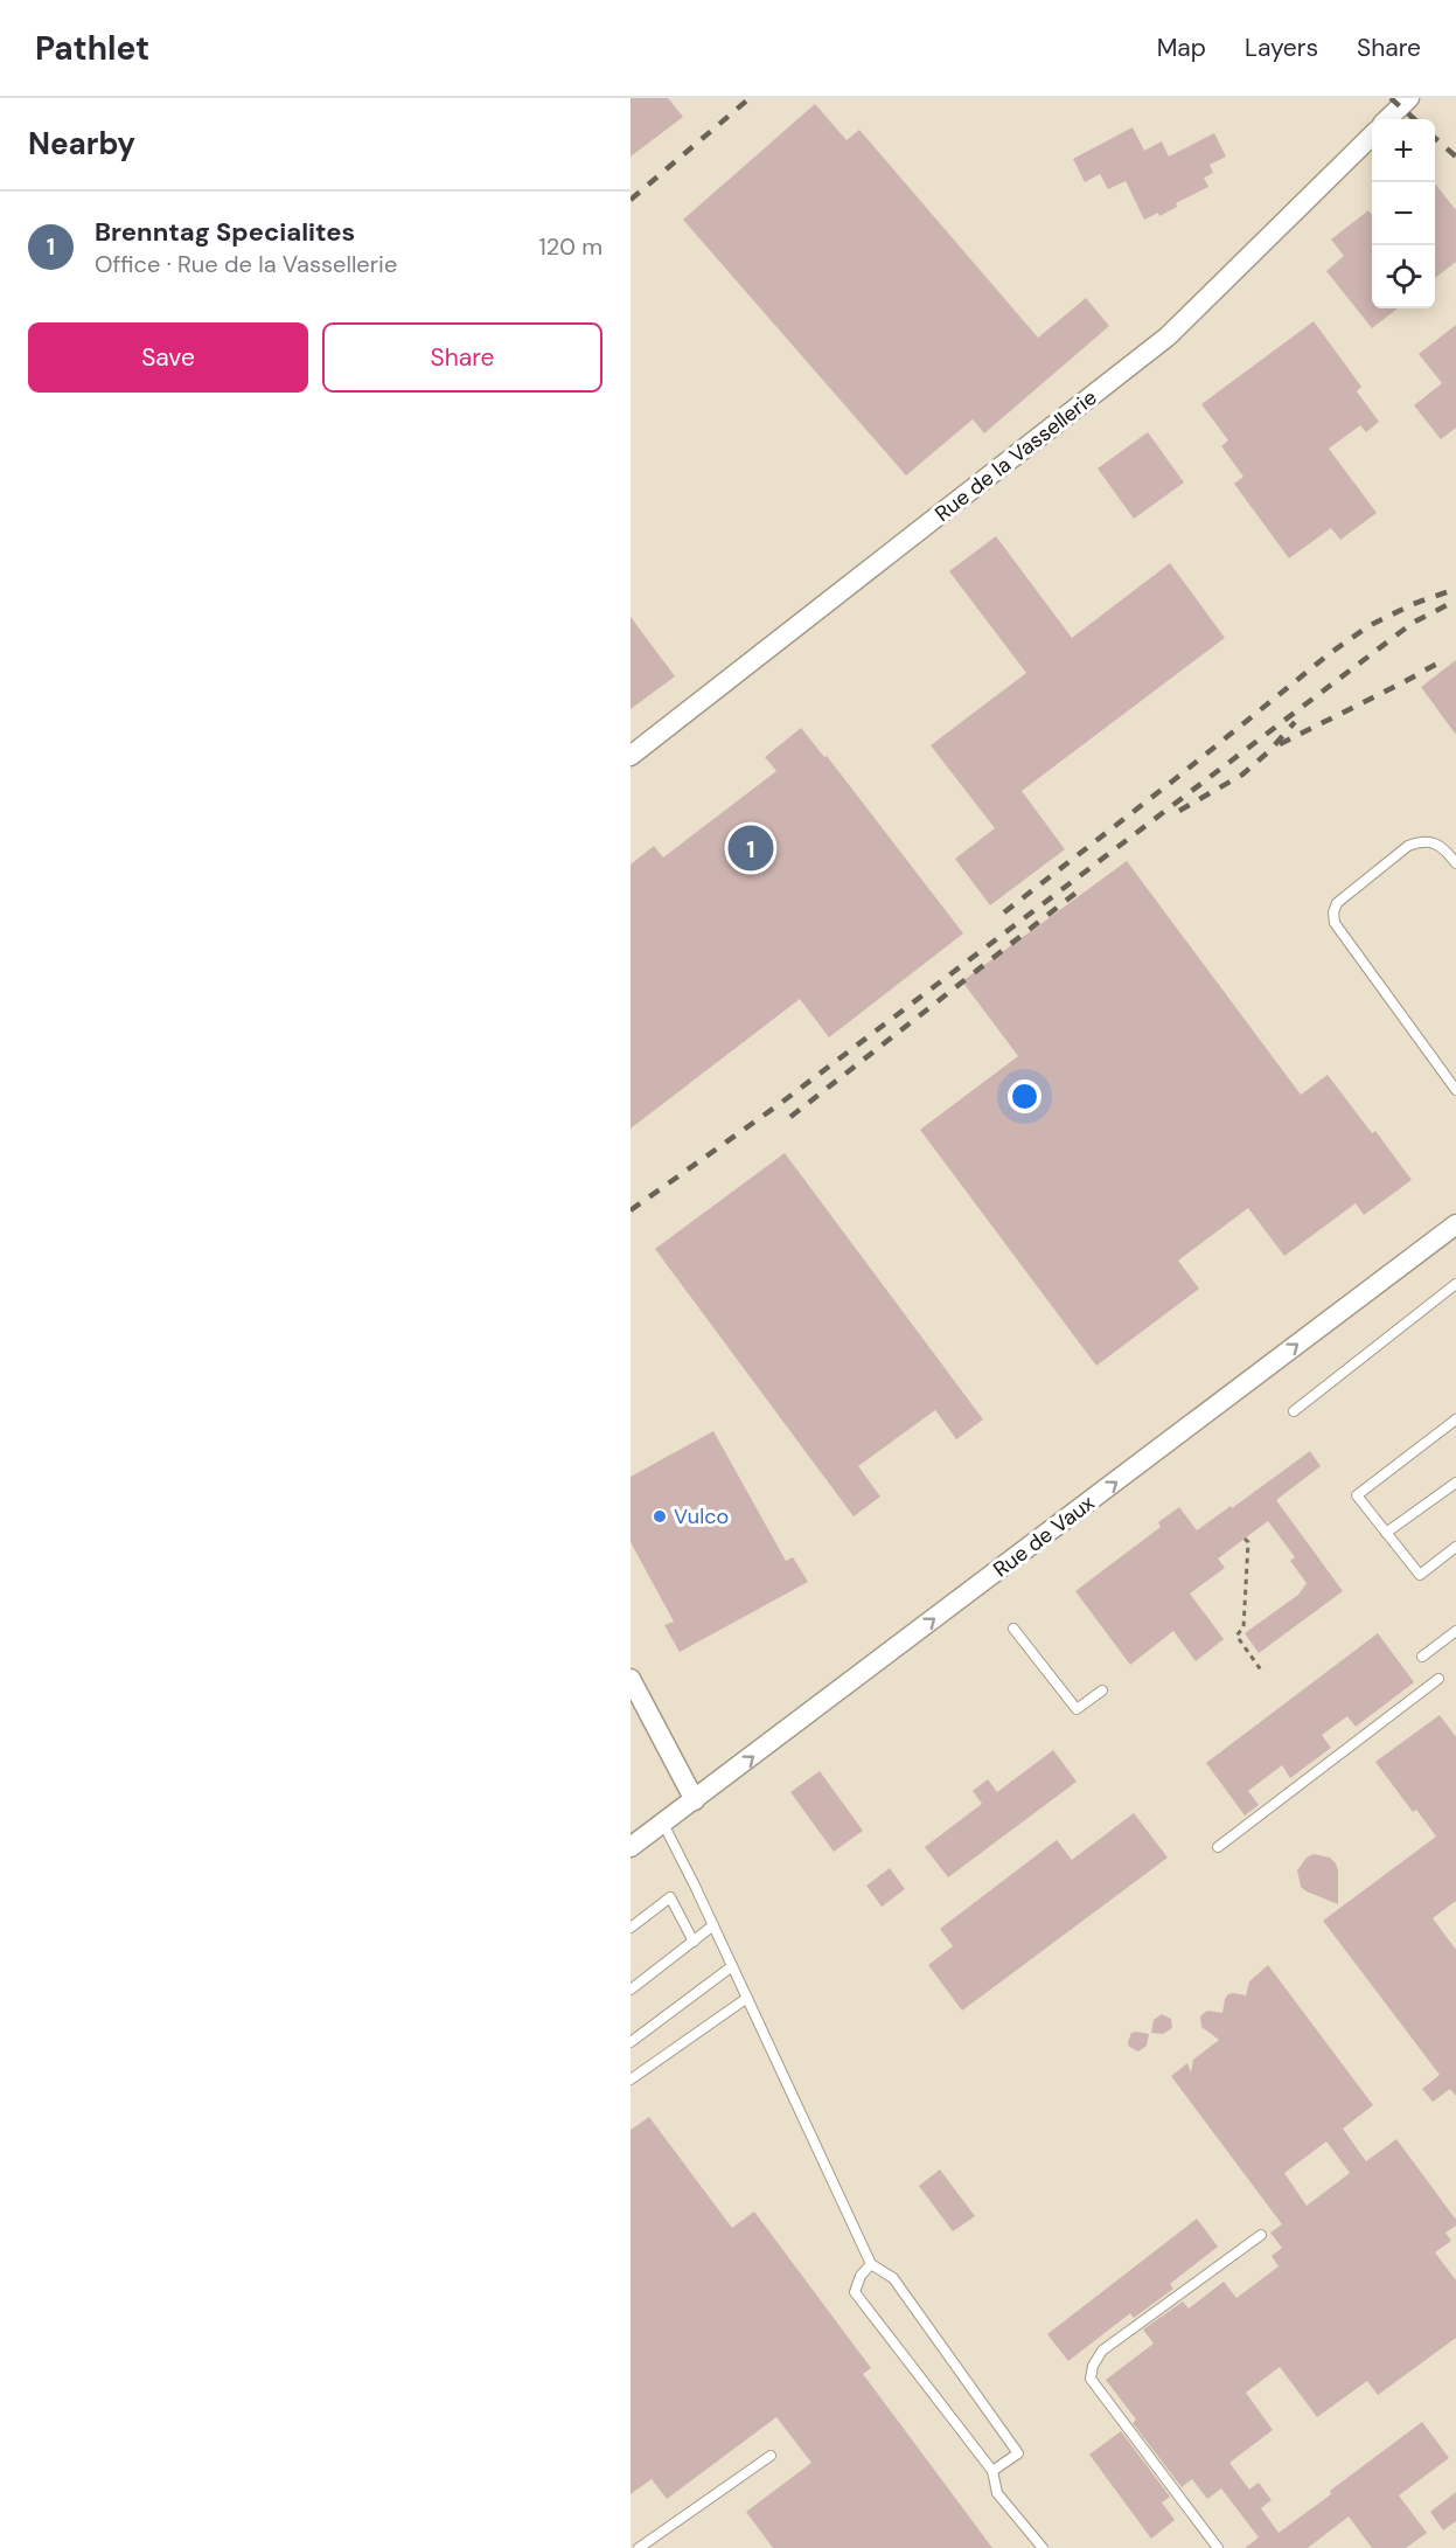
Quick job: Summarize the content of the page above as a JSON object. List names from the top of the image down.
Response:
{
  "streets": {
    "street": ["Rue de la Vassellerie", "Rue de Vaux"]
  },
  "one_way": ["Rue de Vaux"],
  "places": ["Vulco"],
  "page": {
    "header": "Pathlet",
    "nav": ["Map", "Layers", "Share"],
    "heading": "Nearby",
    "map_buttons": ["+", "−"],
    "list": [
      {
        "mark": "1",
        "name": "Brenntag Specialites",
        "note": "Office · Rue de la Vassellerie",
        "value": "120 m"
      }
    ],
    "buttons": ["Save", "Share"],
    "pins": "1"
  }
}
